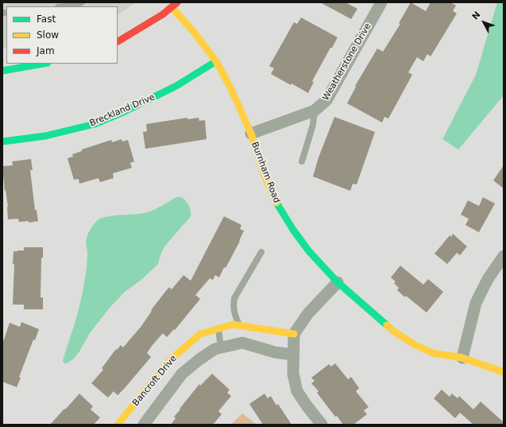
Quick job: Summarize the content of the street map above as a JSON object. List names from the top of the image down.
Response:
{
  "streets": {
    "street": [
      "Weatherstone Drive",
      "Breckland Drive",
      "Burnham Road",
      "Bancroft Drive"
    ]
  },
  "crossings": [
    ["Weatherstone Drive", "Burnham Road"],
    ["Breckland Drive", "Burnham Road"]
  ],
  "legend": ["Fast", "Slow", "Jam"],
  "north": "top left"
}
